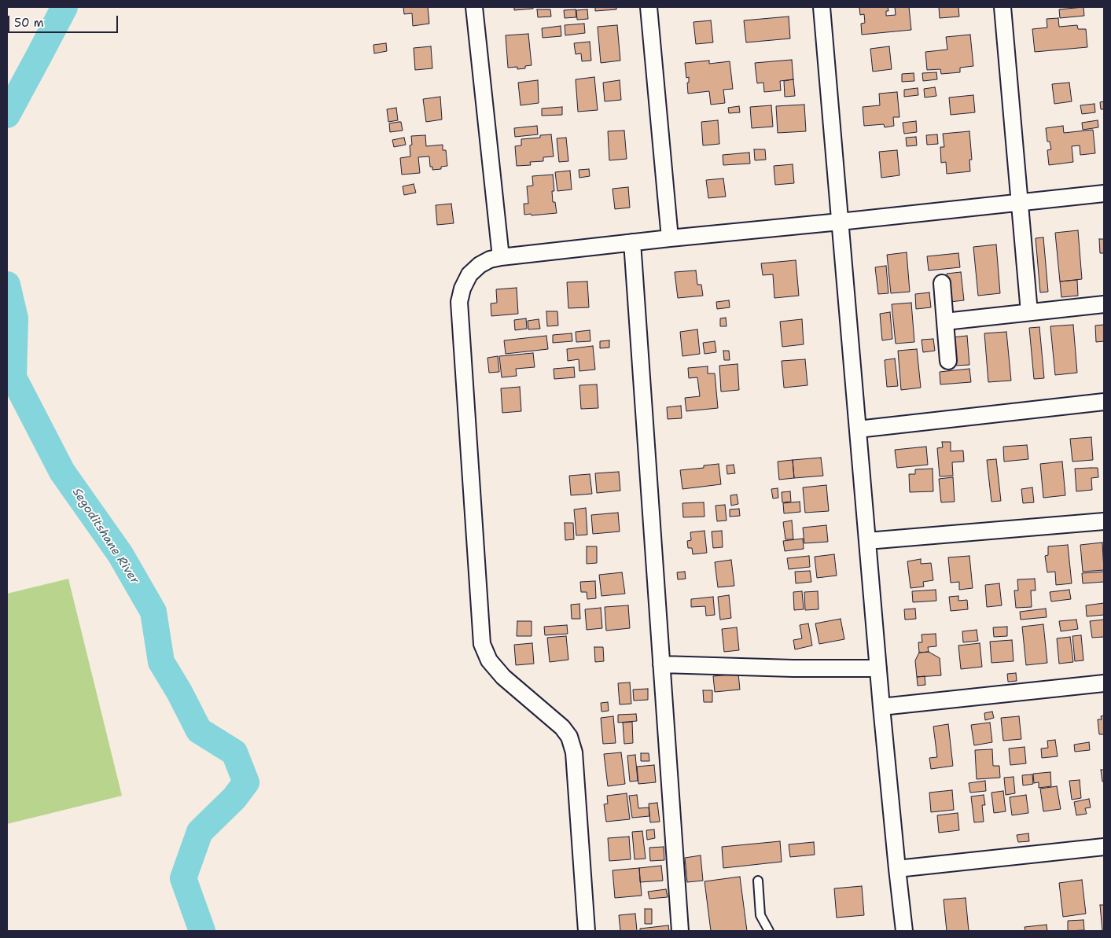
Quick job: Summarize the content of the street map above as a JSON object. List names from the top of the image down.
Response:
{
  "water": ["Segoditshane River"],
  "scale_bar": "50 m"
}
